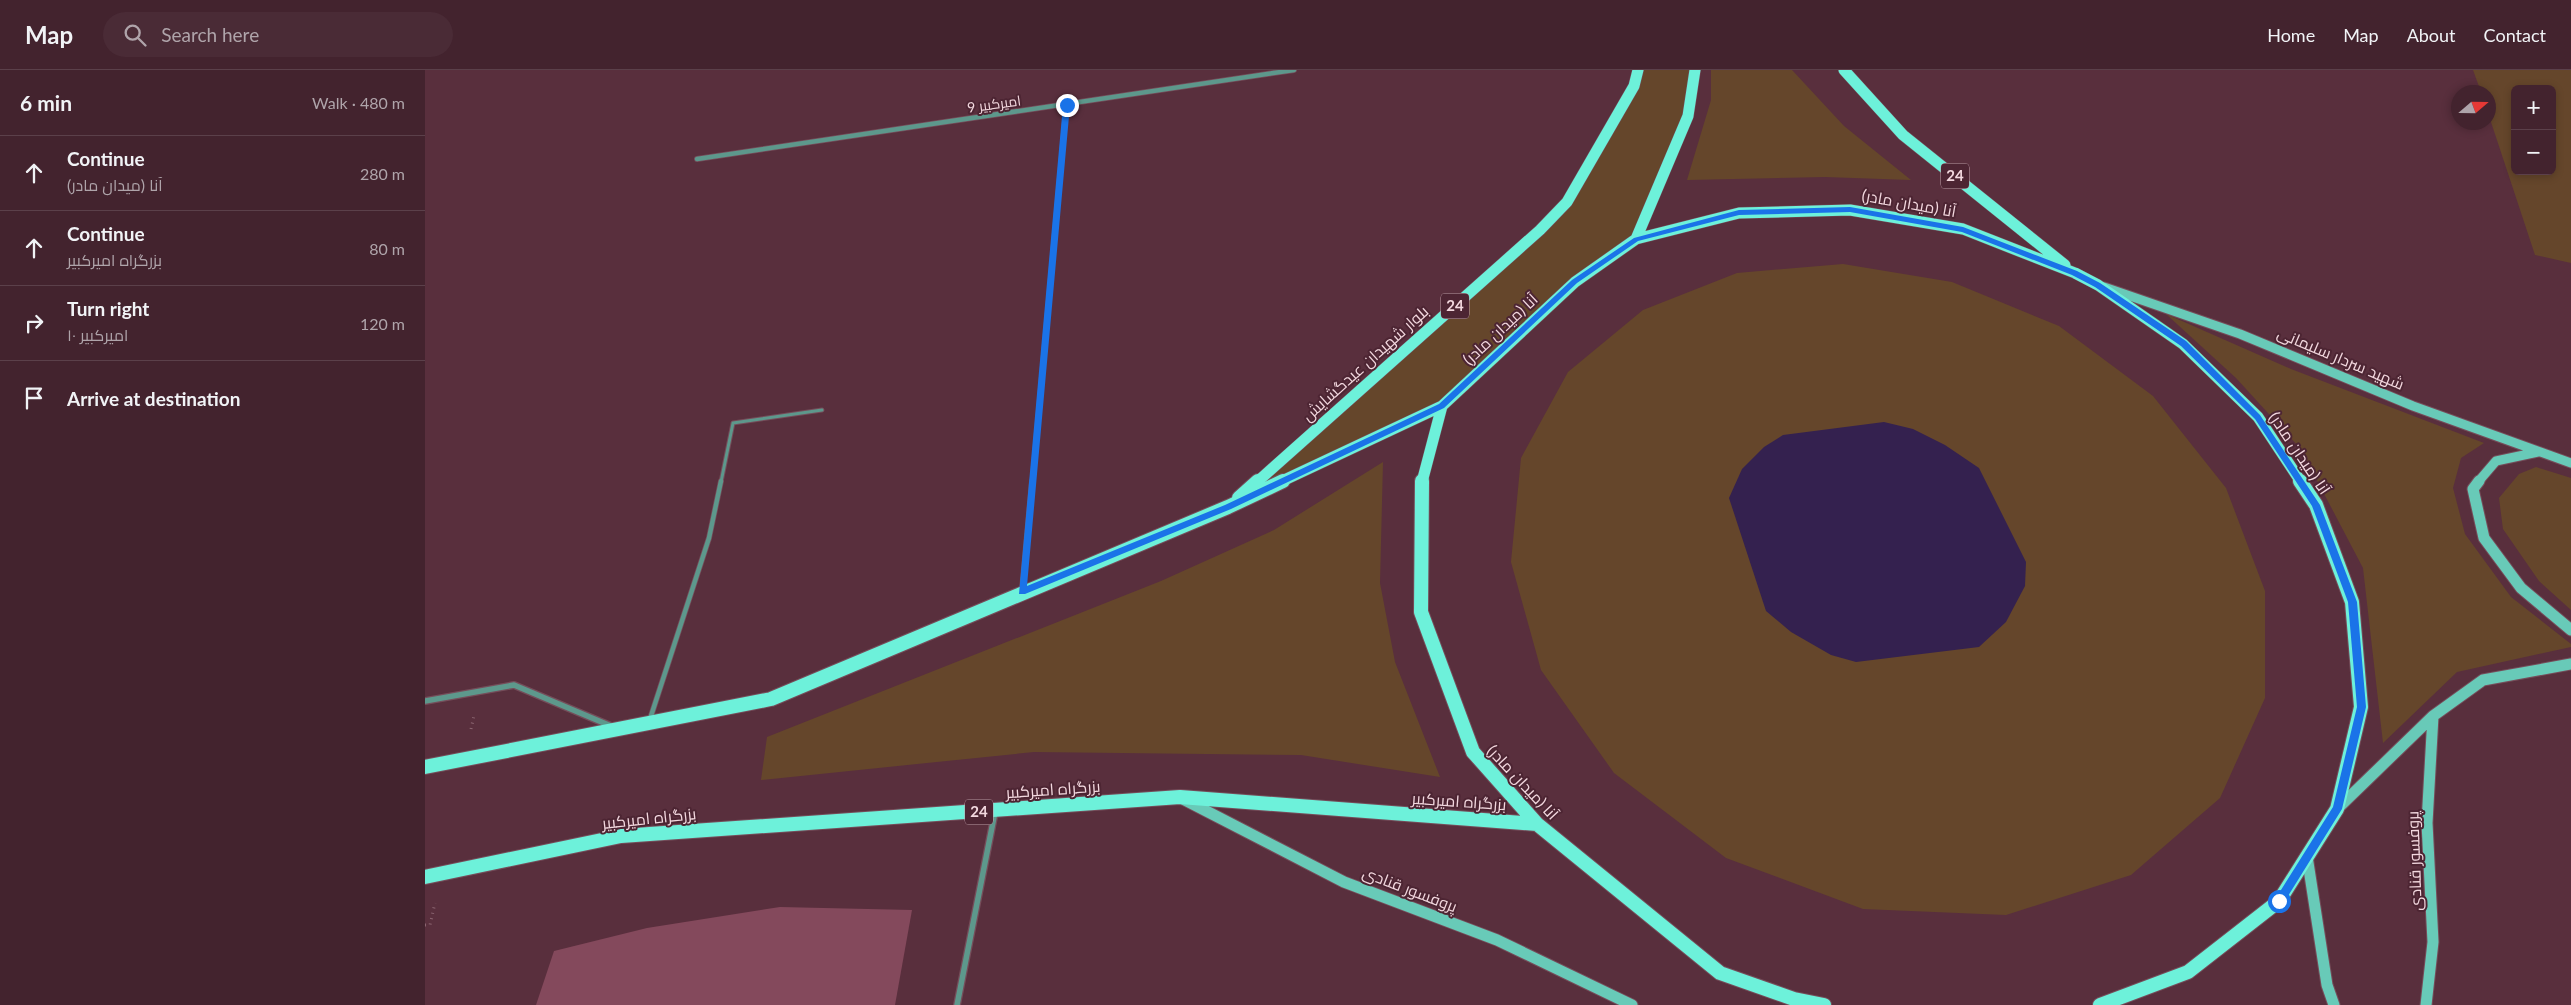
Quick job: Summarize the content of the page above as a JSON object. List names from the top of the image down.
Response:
{
  "streets": {
    "main road": [
      "24",
      "آنا (میدان مادر)",
      "شهید سردار سلیمانی",
      "بلوار شهیدان عیدگشایش",
      "بزرگراه امیرکبیر",
      "پروفسور قنادی"
    ],
    "street": ["امیرکبیر 9"]
  },
  "crossings": [
    ["24", "آنا (میدان مادر)"],
    ["24", "بلوار شهیدان عیدگشایش"],
    ["آنا (میدان مادر)", "شهید سردار سلیمانی"],
    ["آنا (میدان مادر)", "بزرگراه امیرکبیر"],
    ["بزرگراه امیرکبیر", "پروفسور قنادی"]
  ],
  "north": "right",
  "page": {
    "header": "Map",
    "search": "Search here",
    "nav": [
      "Home",
      "Map",
      "About",
      "Contact"
    ],
    "heading": ["6 min", "Walk · 480 m"],
    "map_buttons": ["+", "−"],
    "list": [
      ["Continue", "آنا (میدان مادر)", "280 m"],
      ["Continue", "بزرگراه امیرکبیر", "80 m"],
      ["Turn right", "امیرکبیر ۱۰", "120 m"],
      "Arrive at destination"
    ]
  }
}
